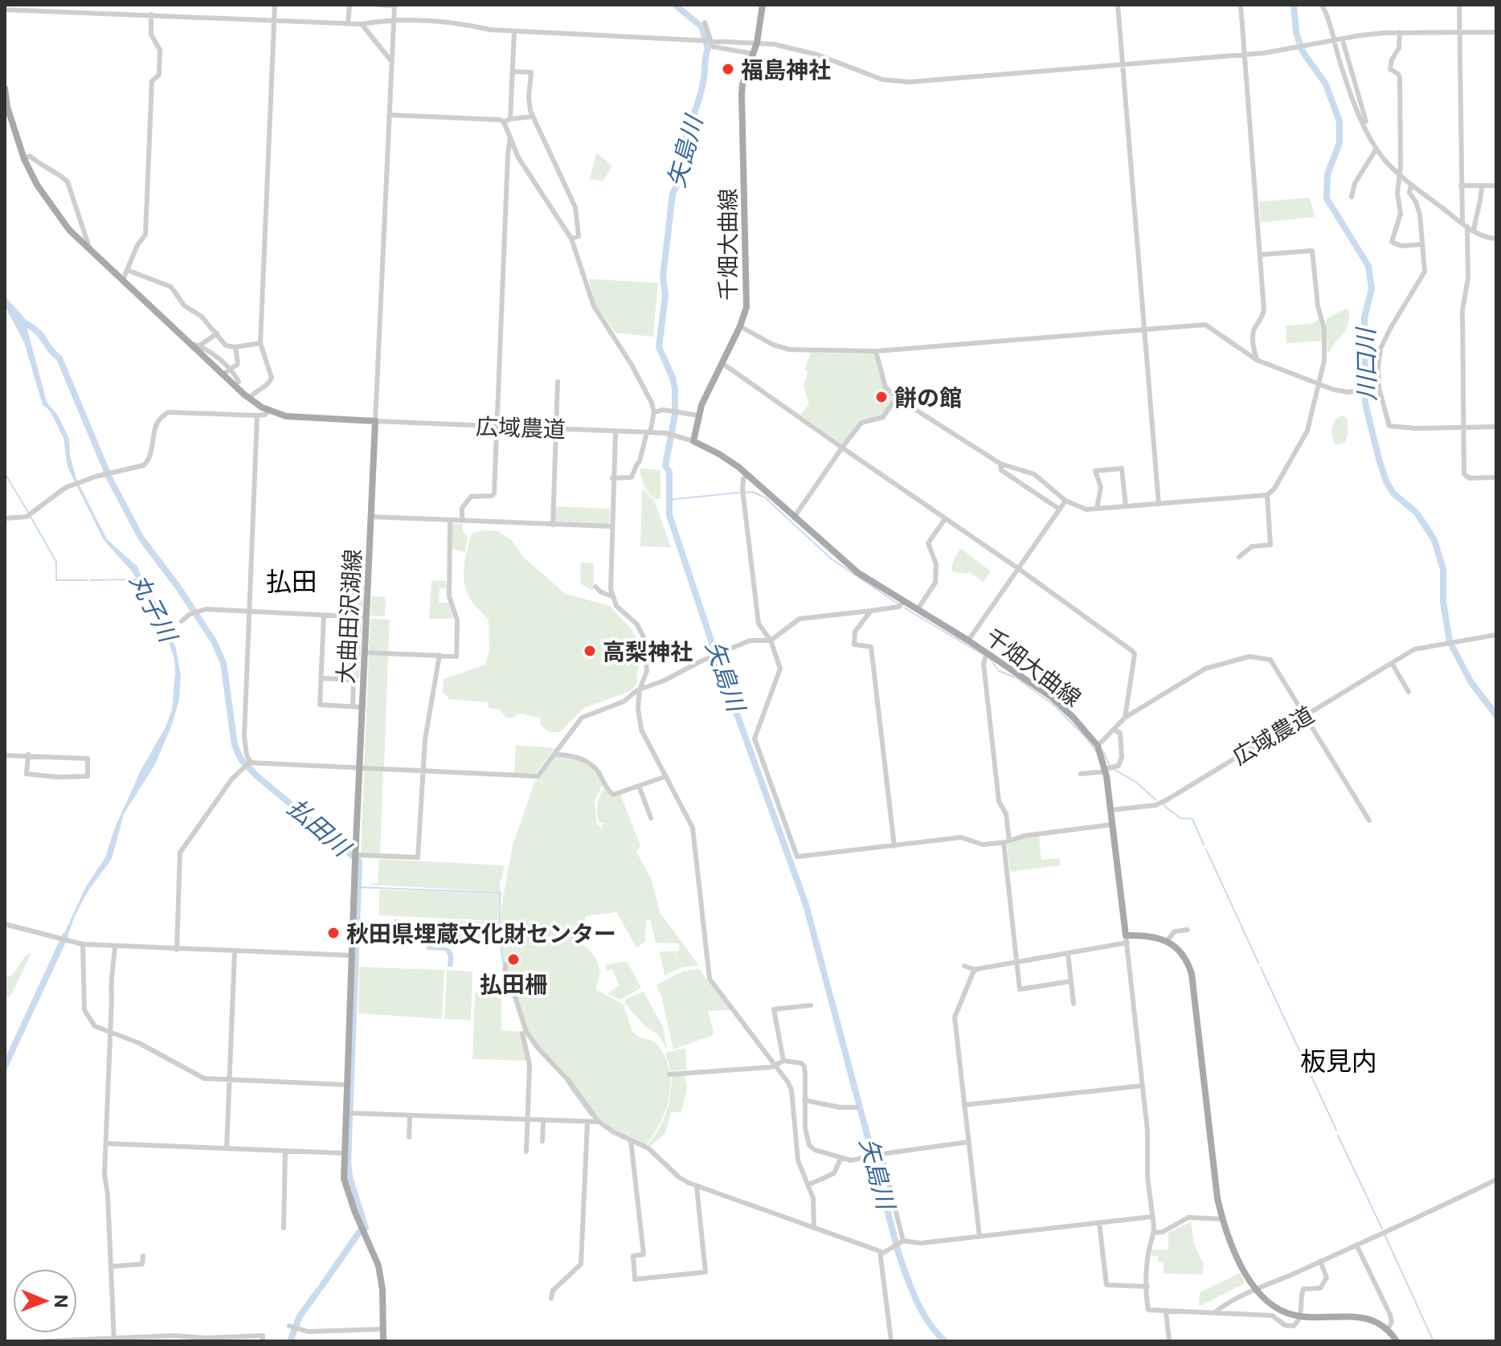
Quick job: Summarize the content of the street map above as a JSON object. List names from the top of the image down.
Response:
{
  "streets": {
    "main road": ["千畑大曲線", "大曲田沢湖線"],
    "street": ["広域農道"]
  },
  "crossings": [
    ["千畑大曲線", "広域農道"],
    ["広域農道", "大曲田沢湖線"]
  ],
  "districts": ["払田", "板見内"],
  "water": [
    "矢島川",
    "川口川",
    "丸子川",
    "払田川"
  ],
  "places": [
    "福島神社",
    "餅の館",
    "高梨神社",
    "秋田県埋蔵文化財センター",
    "払田柵"
  ],
  "north": "right"
}
